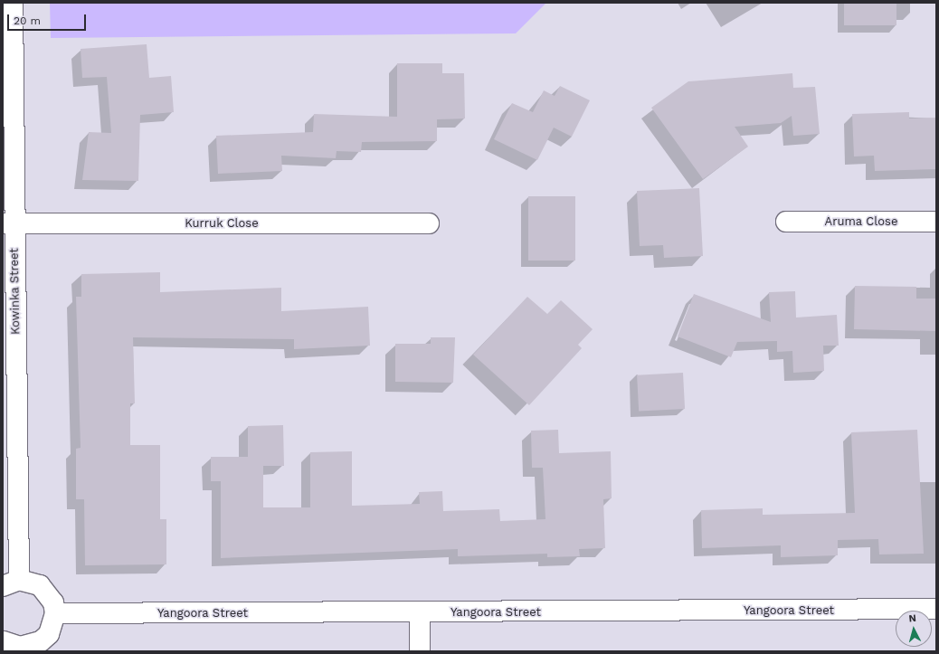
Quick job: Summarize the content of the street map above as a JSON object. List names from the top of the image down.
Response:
{
  "streets": {
    "street": [
      "Aruma Close",
      "Kurruk Close",
      "Kowinka Street",
      "Yangoora Street"
    ]
  },
  "crossings": [
    ["Kurruk Close", "Kowinka Street"]
  ],
  "scale_bar": "20 m",
  "north": "top"
}
